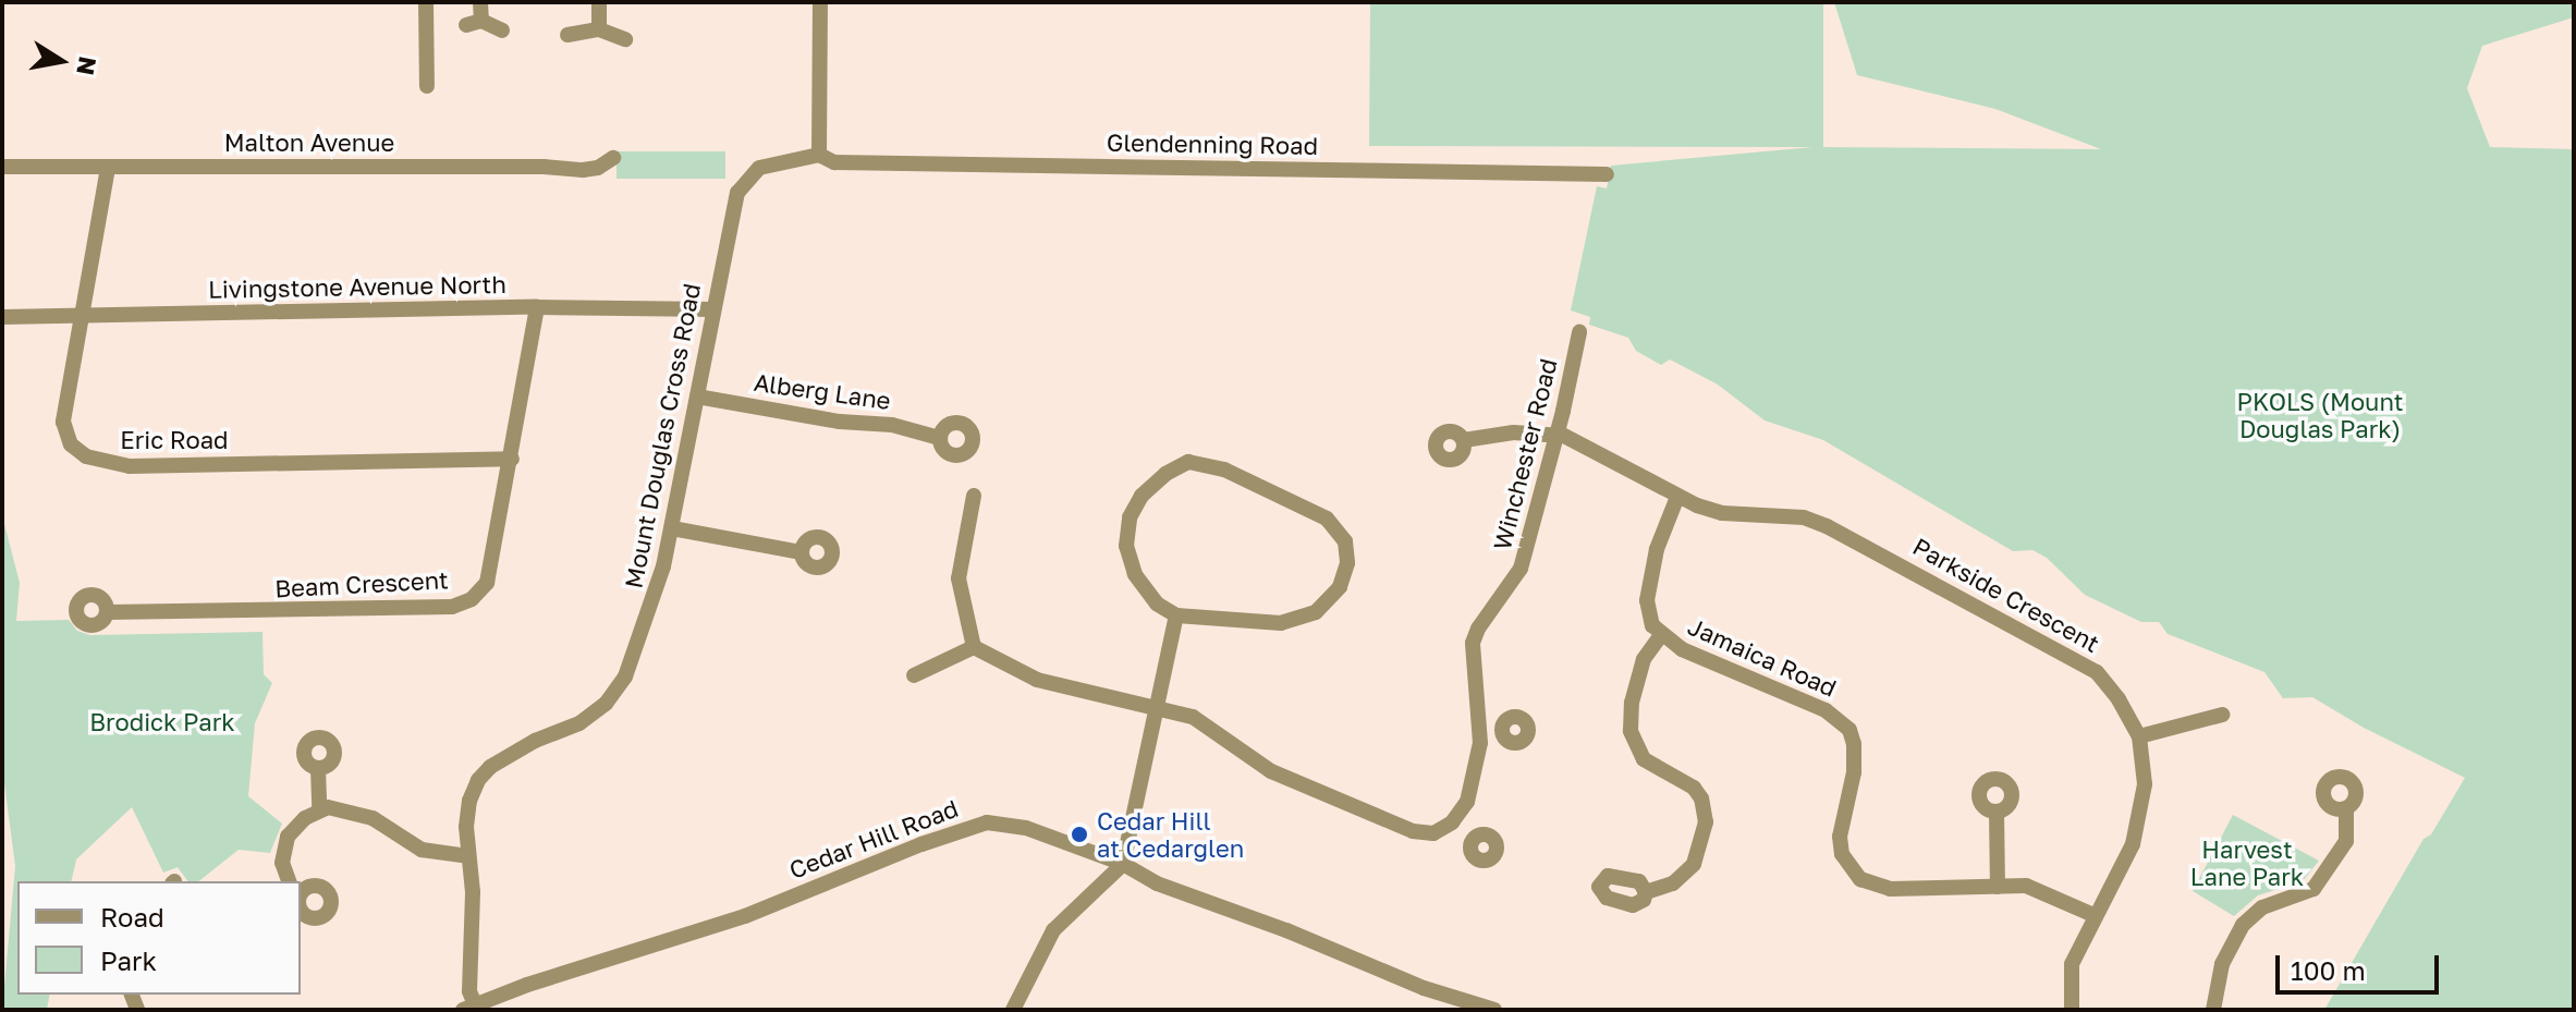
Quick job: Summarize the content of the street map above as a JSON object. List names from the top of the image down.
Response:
{
  "streets": {
    "street": [
      "Malton Avenue",
      "Glendenning Road",
      "Livingstone Avenue North",
      "Alberg Lane",
      "Mount Douglas Cross Road",
      "Eric Road",
      "Winchester Road",
      "Beam Crescent",
      "Parkside Crescent",
      "Jamaica Road",
      "Cedar Hill Road"
    ]
  },
  "crossings": [
    ["Malton Avenue", "Eric Road"],
    ["Glendenning Road", "Mount Douglas Cross Road"],
    ["Livingstone Avenue North", "Mount Douglas Cross Road"],
    ["Livingstone Avenue North", "Eric Road"],
    ["Livingstone Avenue North", "Beam Crescent"],
    ["Alberg Lane", "Mount Douglas Cross Road"],
    ["Mount Douglas Cross Road", "Cedar Hill Road"],
    ["Eric Road", "Beam Crescent"],
    ["Winchester Road", "Parkside Crescent"],
    ["Parkside Crescent", "Jamaica Road"]
  ],
  "parks": ["PKOLS (Mount Douglas Park)", "Brodick Park", "Harvest Lane Park"],
  "places": ["Cedar Hill at Cedarglen"],
  "legend": ["Road", "Park"],
  "scale_bar": "100 m",
  "north": "right"
}
